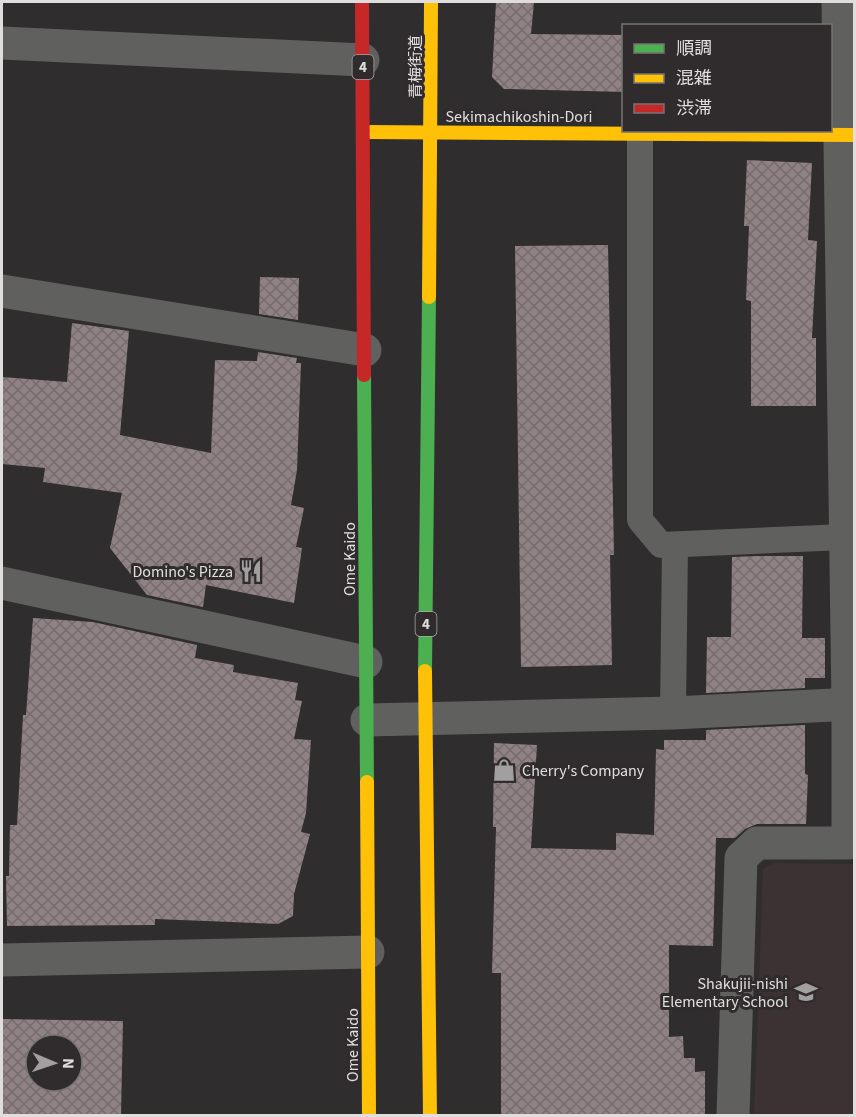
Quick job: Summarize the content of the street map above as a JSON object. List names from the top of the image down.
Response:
{
  "streets": {
    "main road": [
      "4",
      "青梅街道",
      "Sekimachikoshin-Dori",
      "Ome Kaido"
    ]
  },
  "crossings": [
    ["4", "青梅街道"],
    ["4", "Sekimachikoshin-Dori"],
    ["青梅街道", "Sekimachikoshin-Dori"],
    ["Sekimachikoshin-Dori", "Ome Kaido"]
  ],
  "places": {
    "restaurant": ["Domino's Pizza"],
    "shop": ["Cherry's Company"],
    "school or university": ["Shakujii-nishi Elementary School"]
  },
  "legend": ["順調", "混雑", "渋滞"],
  "north": "right"
}
